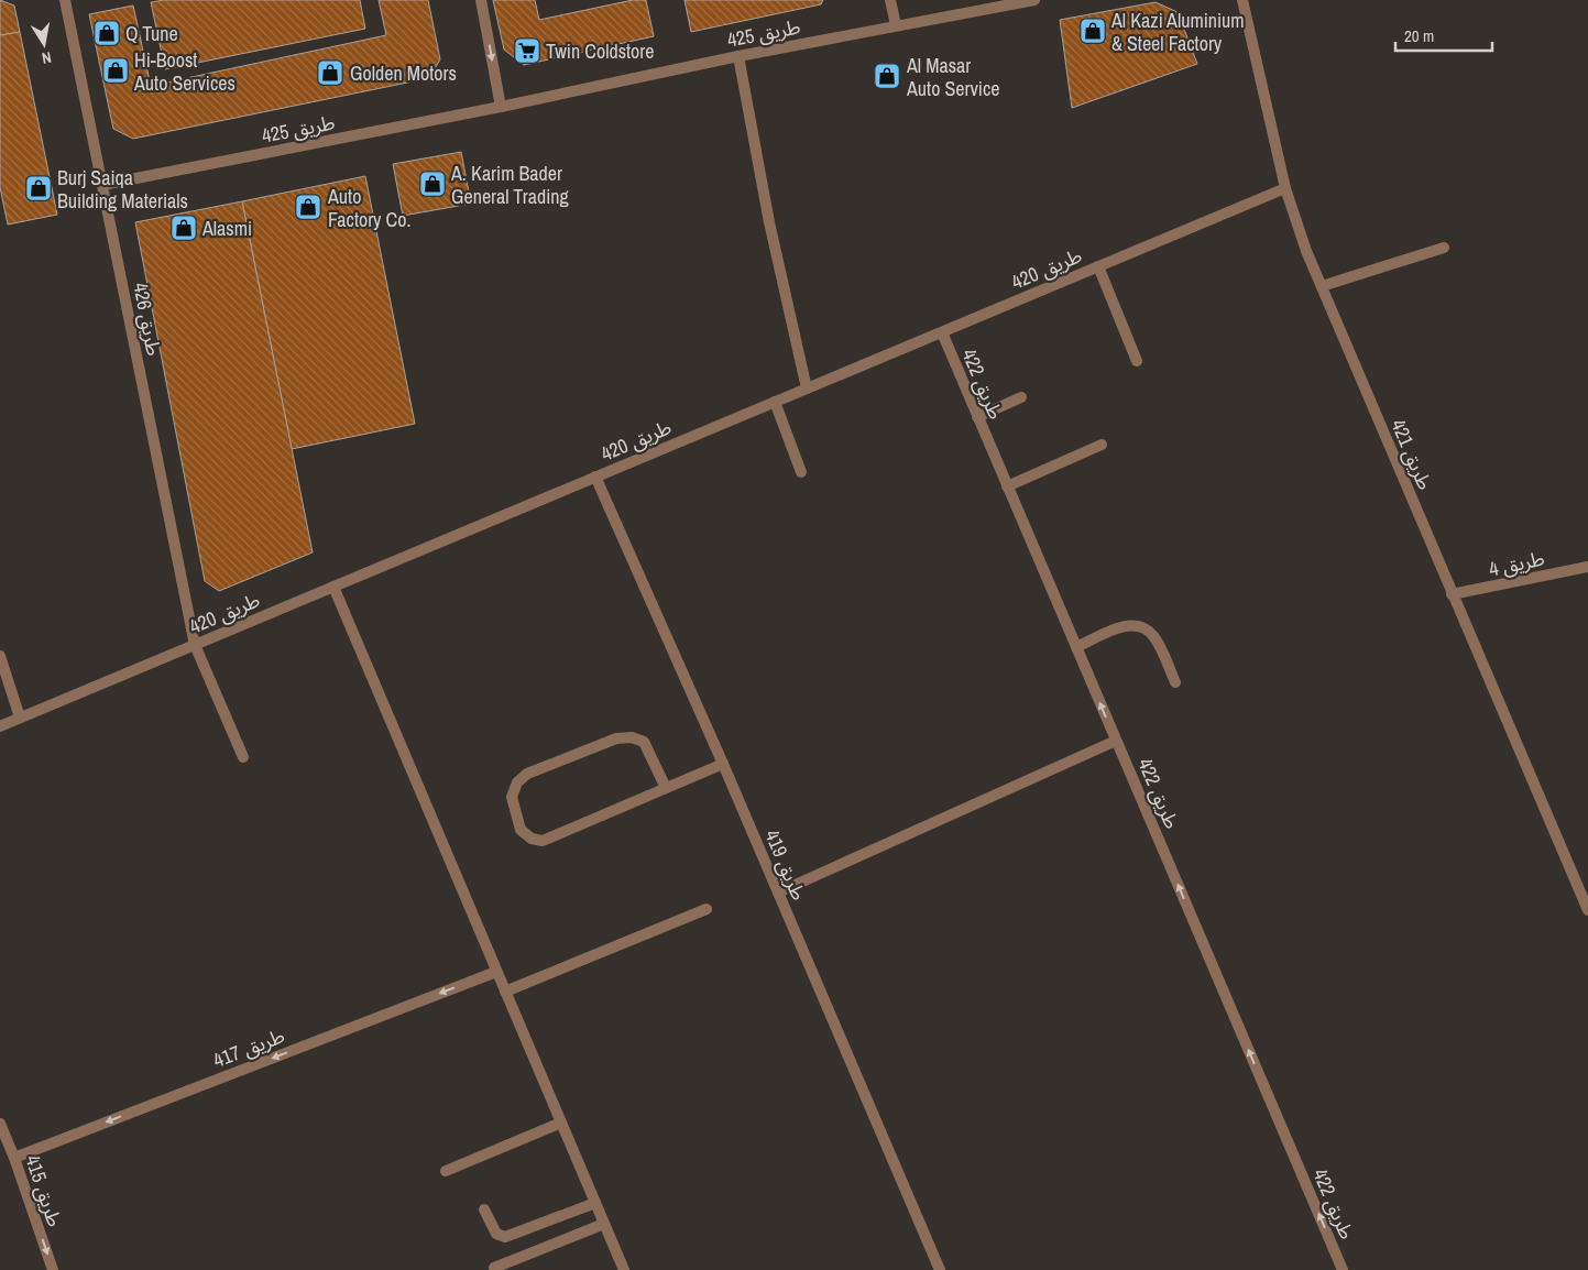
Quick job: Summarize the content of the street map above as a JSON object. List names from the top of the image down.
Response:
{
  "streets": {
    "street": [
      "طريق 425",
      "طريق 420",
      "طريق 426",
      "طريق 422",
      "طريق 421",
      "طريق 4",
      "طريق 419",
      "طريق 417",
      "طريق 415"
    ]
  },
  "crossings": [
    ["طريق 425", "طريق 426"],
    ["طريق 420", "طريق 426"],
    ["طريق 420", "طريق 422"],
    ["طريق 420", "طريق 421"],
    ["طريق 420", "طريق 419"],
    ["طريق 421", "طريق 4"],
    ["طريق 417", "طريق 415"]
  ],
  "one_way": ["طريق 422", "طريق 417", "طريق 415"],
  "places": {
    "shop": [
      "Al Kazi Aluminium & Steel Factory",
      "Q Tune",
      "Hi-Boost Auto Services",
      "Golden Motors",
      "Al Masar Auto Service",
      "A. Karim Bader General Trading",
      "Burj Saiqa Building Materials",
      "Auto Factory Co.",
      "Alasmi"
    ],
    "supermarket": ["Twin Coldstore"]
  },
  "scale_bar": "20 m",
  "north": "bottom"
}
